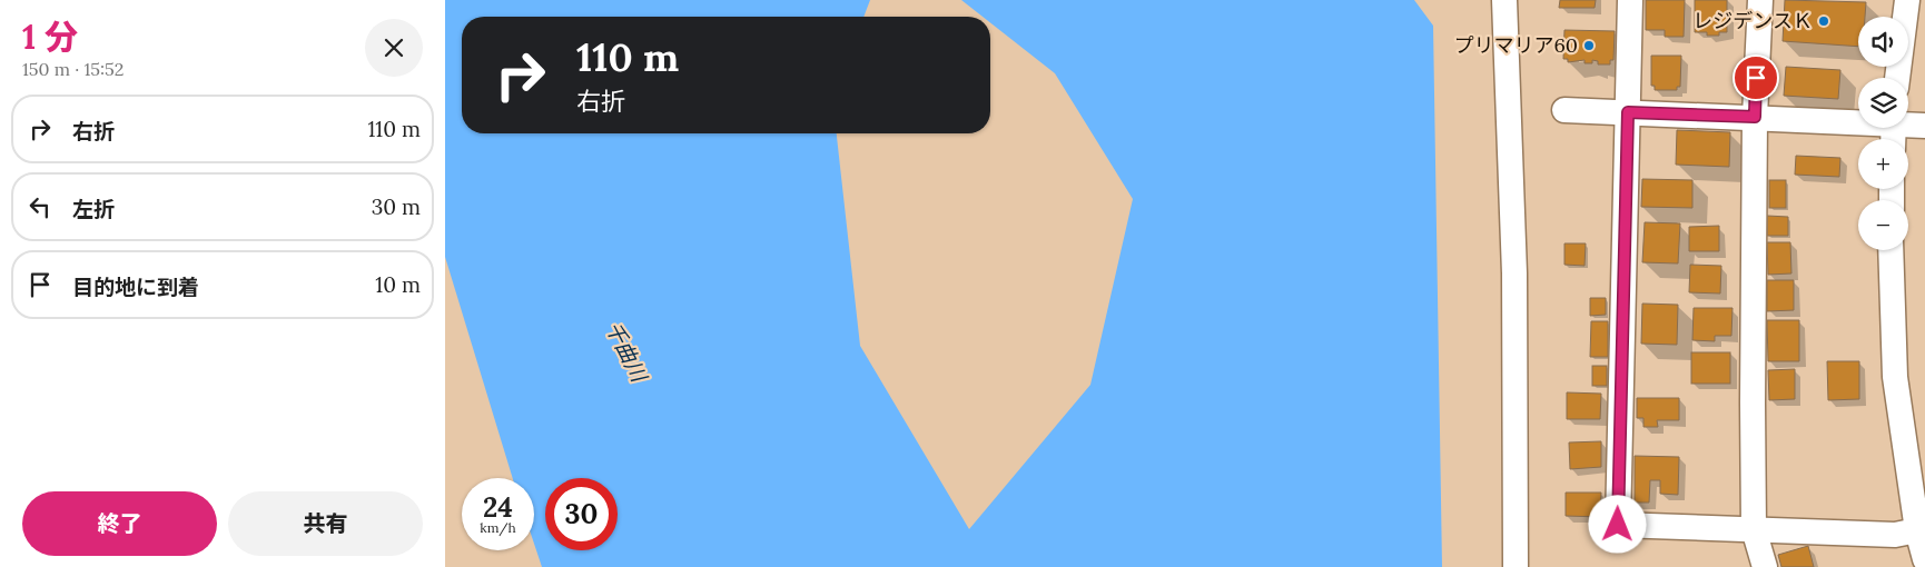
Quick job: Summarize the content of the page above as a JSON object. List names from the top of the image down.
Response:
{
  "water": ["千曲川"],
  "places": ["レジデンスＫ", "プリマリア60"],
  "page": {
    "heading": ["1 分", "150 m · 15:52"],
    "map_buttons": ["+", "−"],
    "turn": ["110 m", "右折"],
    "list": [
      {
        "name": "右折",
        "value": "110 m"
      },
      {
        "name": "左折",
        "value": "30 m"
      },
      {
        "name": "目的地に到着",
        "value": "10 m"
      }
    ],
    "speed": "24 km/h",
    "limit": "30",
    "buttons": ["終了", "共有"]
  }
}
